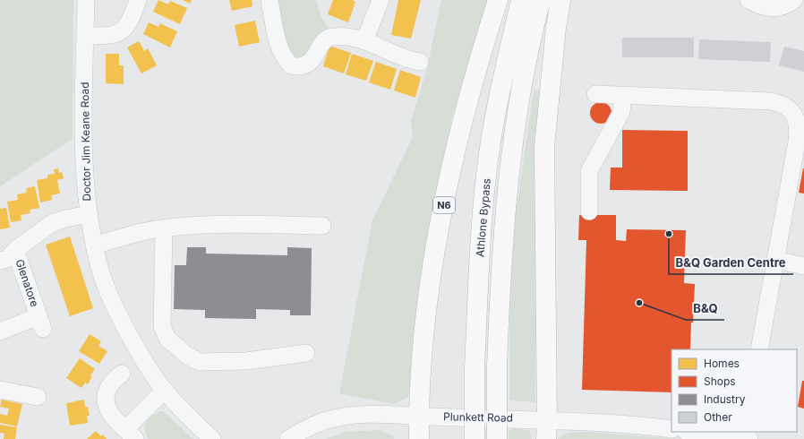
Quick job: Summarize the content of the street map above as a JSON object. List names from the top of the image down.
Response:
{
  "streets": {
    "highway": ["N6", "Athlone Bypass"],
    "street": ["Doctor Jim Keane Road", "Glenatore", "Plunkett Road"]
  },
  "crossings": [
    ["Doctor Jim Keane Road", "Glenatore"],
    ["N6", "Plunkett Road"]
  ],
  "places": ["B&Q Garden Centre", "B&Q"],
  "legend": [
    "Homes",
    "Shops",
    "Industry",
    "Other"
  ]
}
